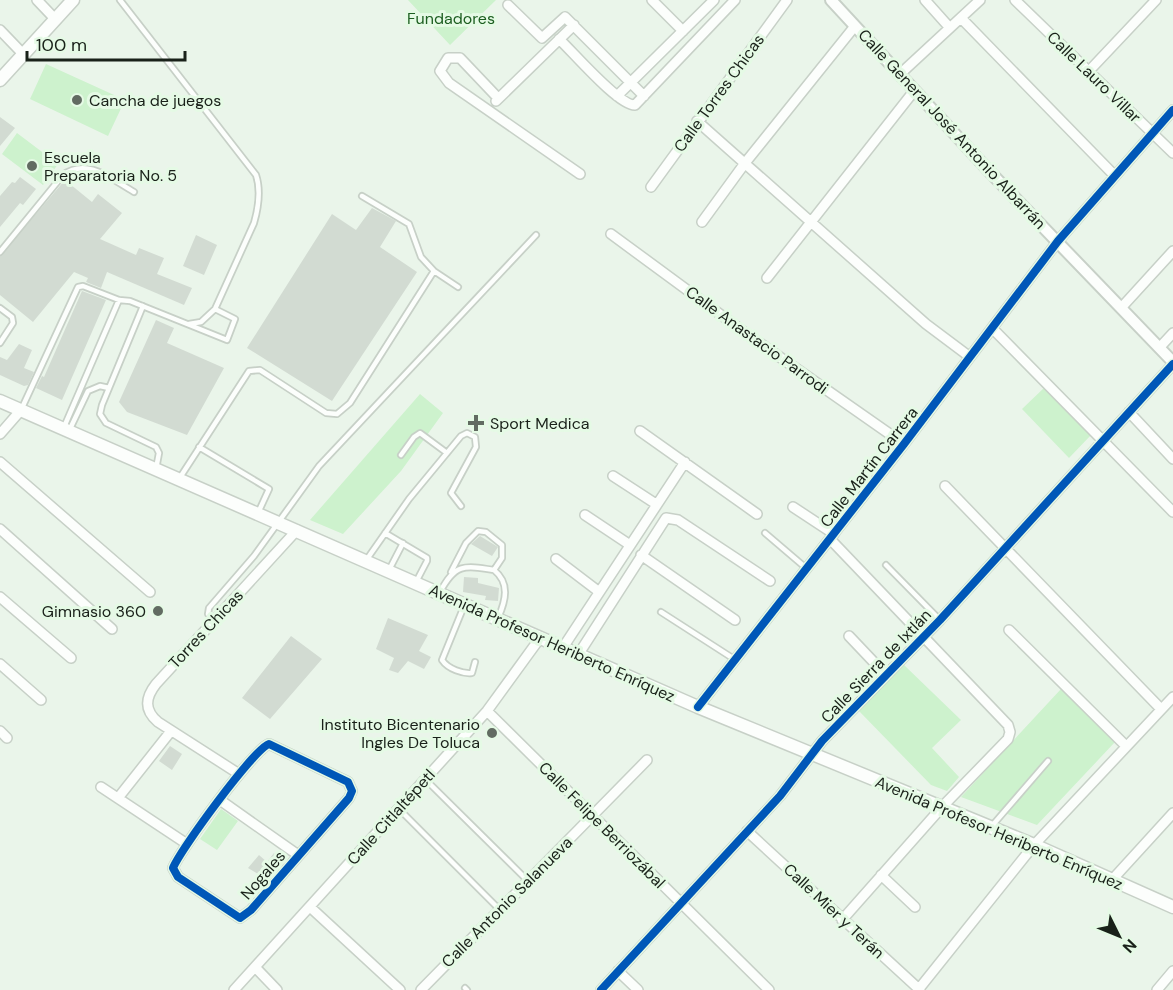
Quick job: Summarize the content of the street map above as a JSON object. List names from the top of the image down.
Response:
{
  "streets": {
    "main road": ["Avenida Profesor Heriberto Enríquez"],
    "street": [
      "Calle Lauro Villar",
      "Calle Torres Chicas",
      "Calle General José Antonio Albarrán",
      "Calle Anastacio Parrodi",
      "Calle Martín Carrera",
      "Torres Chicas",
      "Calle Sierra de Ixtlán",
      "Calle Citlaltépetl",
      "Calle Felipe Berriozábal",
      "Nogales",
      "Calle Antonio Salanueva",
      "Calle Mier y Terán"
    ]
  },
  "crossings": [
    ["Calle Lauro Villar", "Calle Martín Carrera"],
    ["Calle General José Antonio Albarrán", "Calle Martín Carrera"],
    ["Calle General José Antonio Albarrán", "Calle Sierra de Ixtlán"],
    ["Calle Anastacio Parrodi", "Calle Martín Carrera"],
    ["Calle Martín Carrera", "Avenida Profesor Heriberto Enríquez"],
    ["Torres Chicas", "Avenida Profesor Heriberto Enríquez"],
    ["Torres Chicas", "Nogales"],
    ["Avenida Profesor Heriberto Enríquez", "Calle Sierra de Ixtlán"],
    ["Avenida Profesor Heriberto Enríquez", "Calle Citlaltépetl"],
    ["Calle Sierra de Ixtlán", "Calle Felipe Berriozábal"],
    ["Calle Sierra de Ixtlán", "Calle Mier y Terán"],
    ["Calle Citlaltépetl", "Calle Felipe Berriozábal"],
    ["Calle Felipe Berriozábal", "Calle Antonio Salanueva"]
  ],
  "parks": ["Fundadores"],
  "places": {
    "other": [
      "Cancha de juegos",
      "Escuela Preparatoria No. 5",
      "Gimnasio 360",
      "Instituto Bicentenario Ingles De Toluca"
    ],
    "health": ["Sport Medica"]
  },
  "scale_bar": "100 m",
  "north": "bottom right"
}
